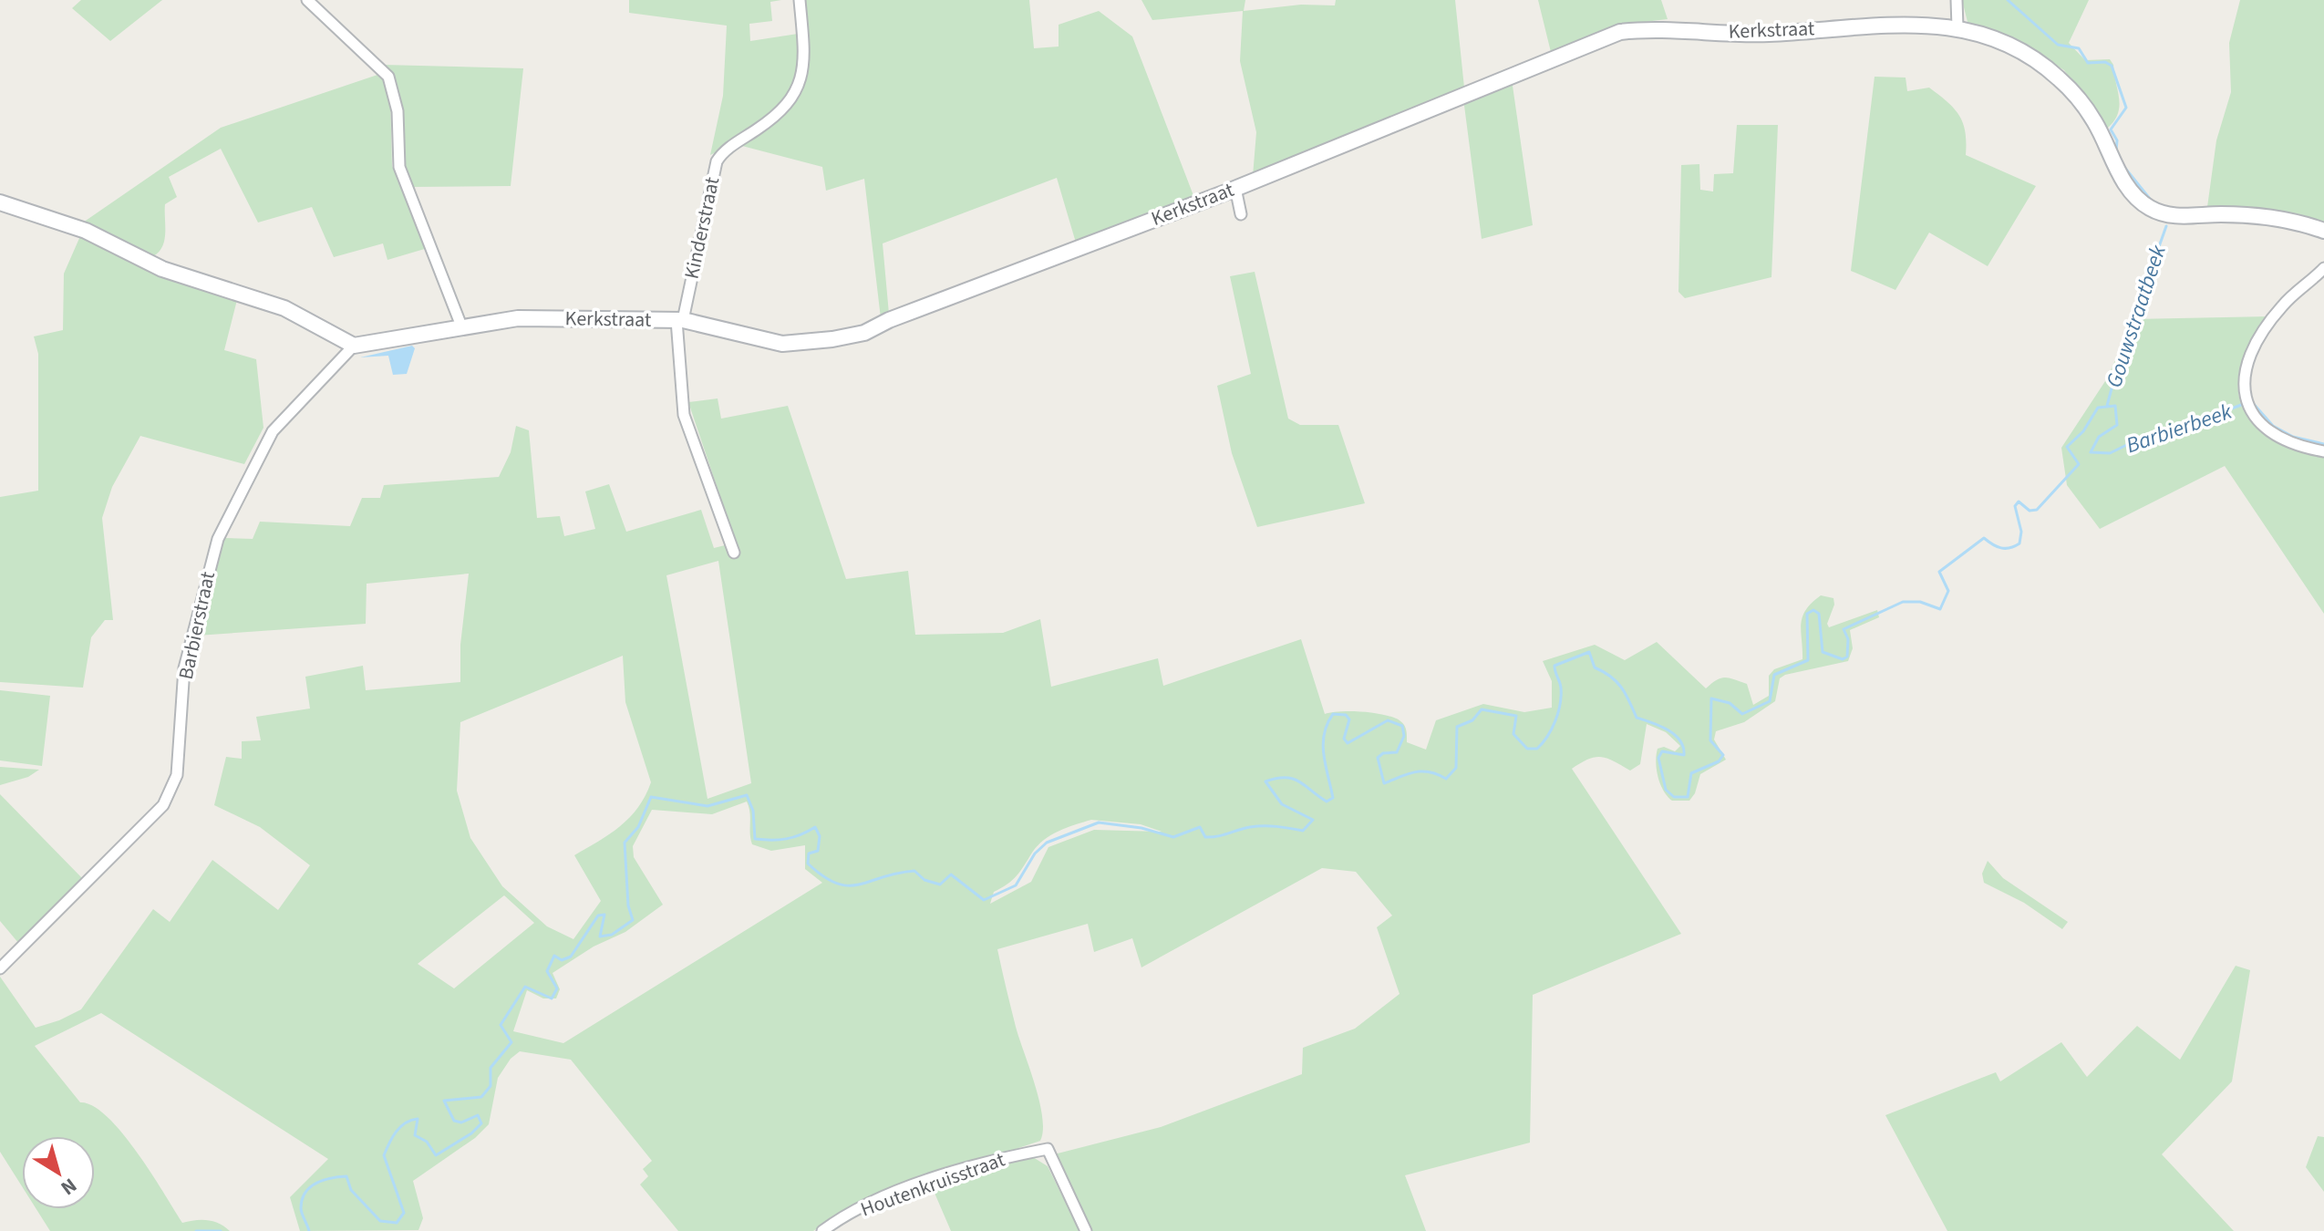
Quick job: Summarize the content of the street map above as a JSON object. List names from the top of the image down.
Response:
{
  "streets": {
    "street": [
      "Kerkstraat",
      "Kinderstraat",
      "Barbierstraat",
      "Houtenkruisstraat"
    ]
  },
  "crossings": [
    ["Kerkstraat", "Kinderstraat"],
    ["Kerkstraat", "Barbierstraat"]
  ],
  "water": ["Gouwstraatbeek", "Barbierbeek"],
  "north": "bottom right"
}
